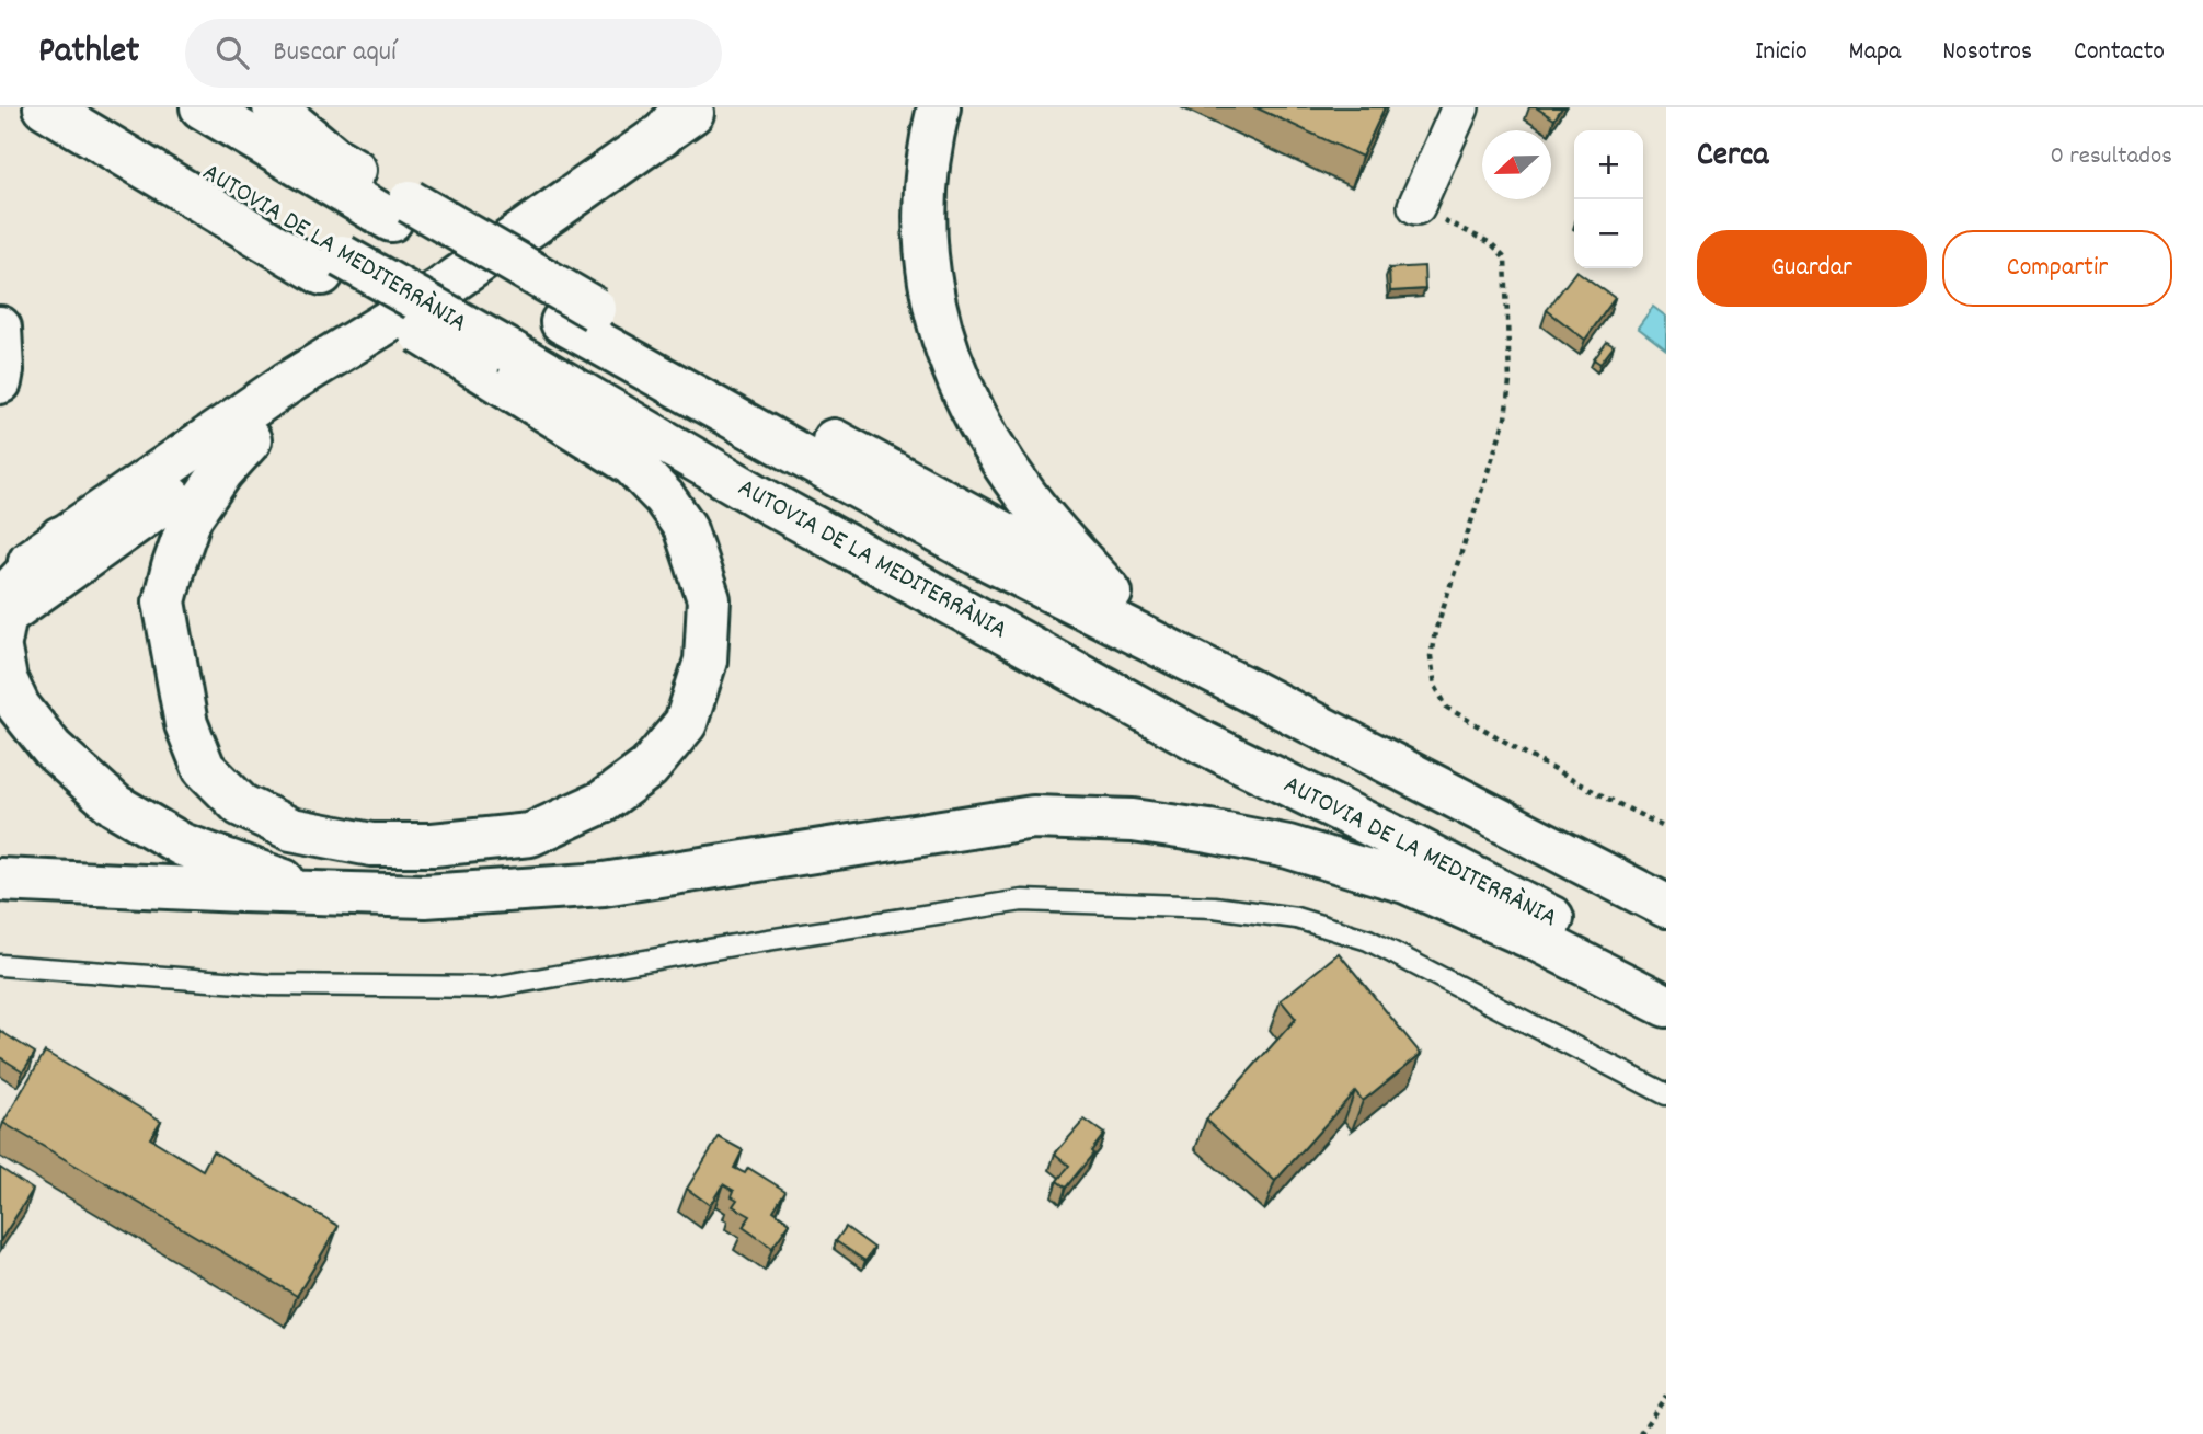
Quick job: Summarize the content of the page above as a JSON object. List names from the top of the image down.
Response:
{
  "streets": {
    "main road": ["AUTOVIA DE LA MEDITERRÀNIA"]
  },
  "north": "left",
  "page": {
    "header": "Pathlet",
    "search": "Buscar aquí",
    "nav": [
      "Inicio",
      "Mapa",
      "Nosotros",
      "Contacto"
    ],
    "heading": ["Cerca", "0 resultados"],
    "map_buttons": ["+", "−"],
    "buttons": ["Guardar", "Compartir"]
  }
}
